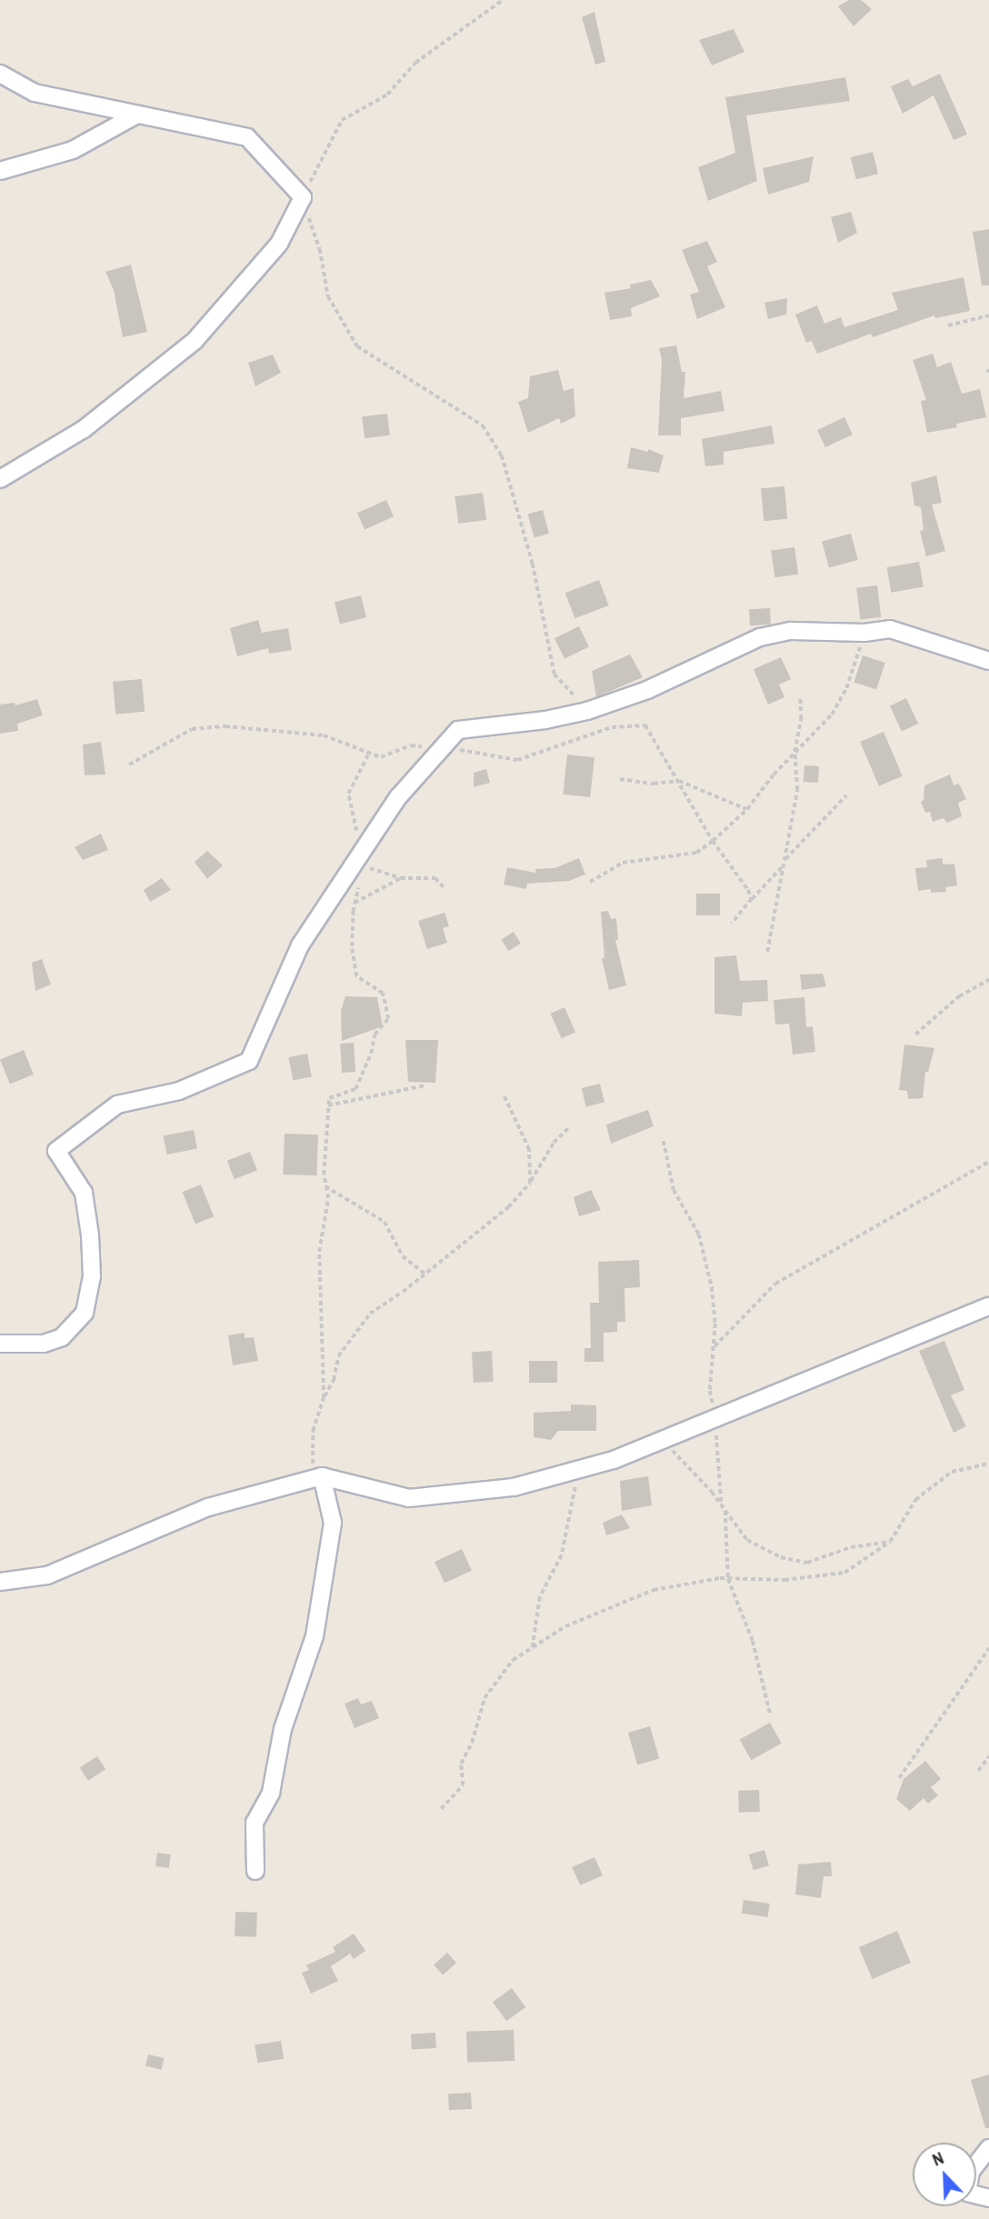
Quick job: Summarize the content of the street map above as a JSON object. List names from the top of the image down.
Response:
{
  "north": "top left"
}
